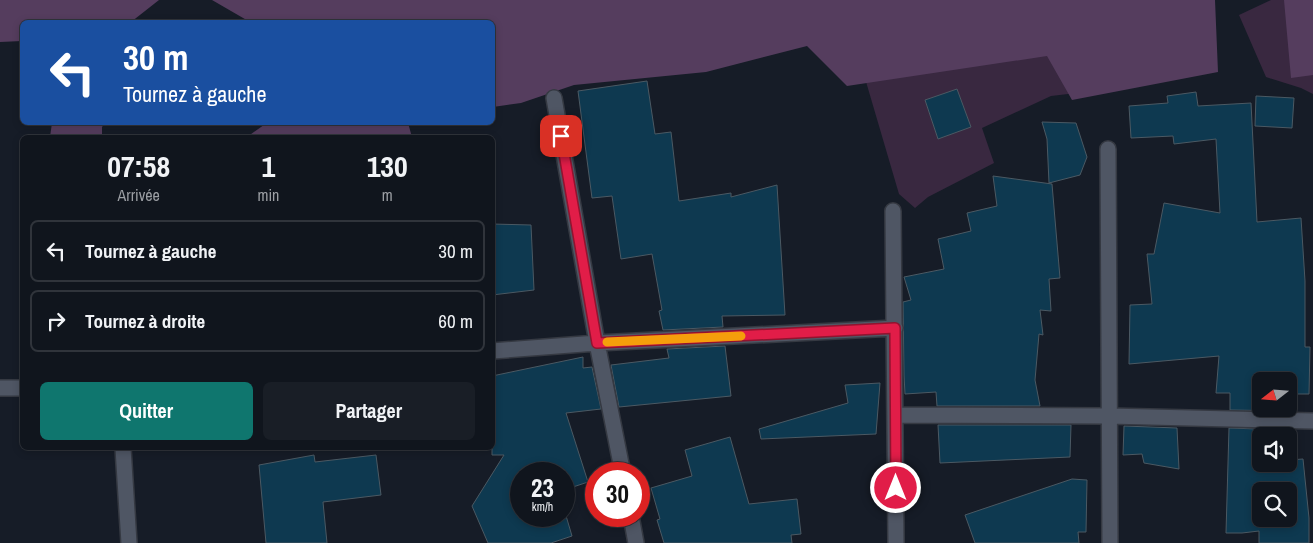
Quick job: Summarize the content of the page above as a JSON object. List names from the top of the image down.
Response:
{
  "north": "left",
  "page": {
    "turn": ["30 m", "Tournez à gauche"],
    "eta": [
      "07:58",
      "Arrivée",
      "1",
      "min",
      "130",
      "m"
    ],
    "list": [
      {
        "name": "Tournez à gauche",
        "value": "30 m"
      },
      {
        "name": "Tournez à droite",
        "value": "60 m"
      }
    ],
    "buttons": ["Quitter", "Partager"],
    "speed": "23 km/h",
    "limit": "30"
  }
}
